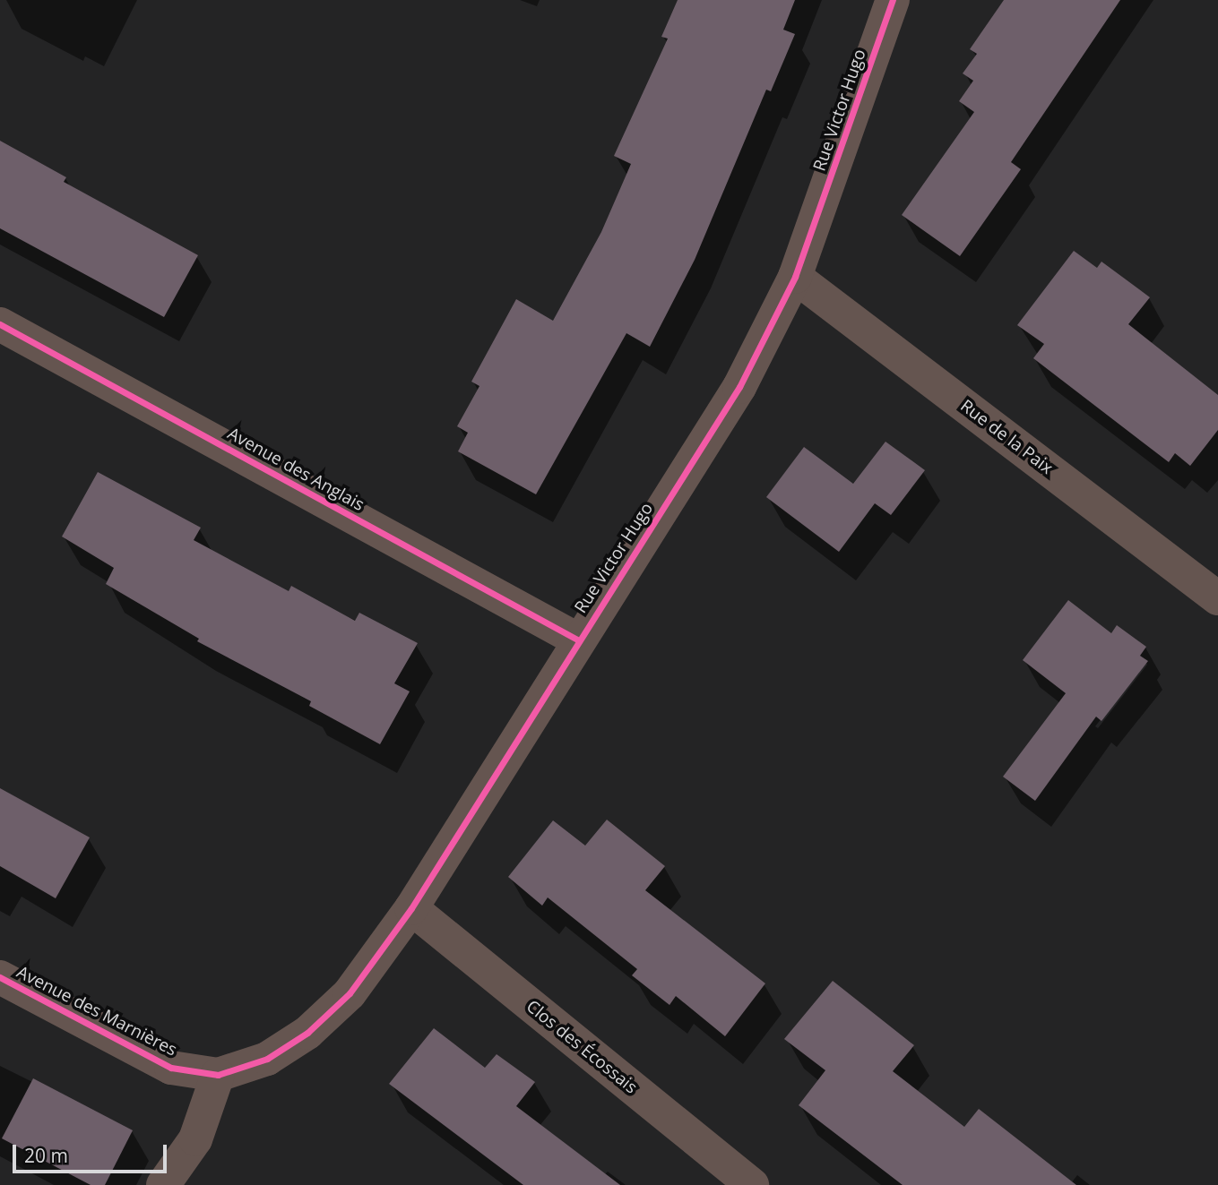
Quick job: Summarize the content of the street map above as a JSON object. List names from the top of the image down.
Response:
{
  "streets": {
    "street": [
      "Rue Victor Hugo",
      "Rue de la Paix",
      "Avenue des Anglais",
      "Avenue des Marnières",
      "Clos des Écossais"
    ]
  },
  "crossings": [
    ["Rue Victor Hugo", "Rue de la Paix"],
    ["Rue Victor Hugo", "Avenue des Anglais"],
    ["Rue Victor Hugo", "Avenue des Marnières"],
    ["Rue Victor Hugo", "Clos des Écossais"]
  ],
  "scale_bar": "20 m"
}
